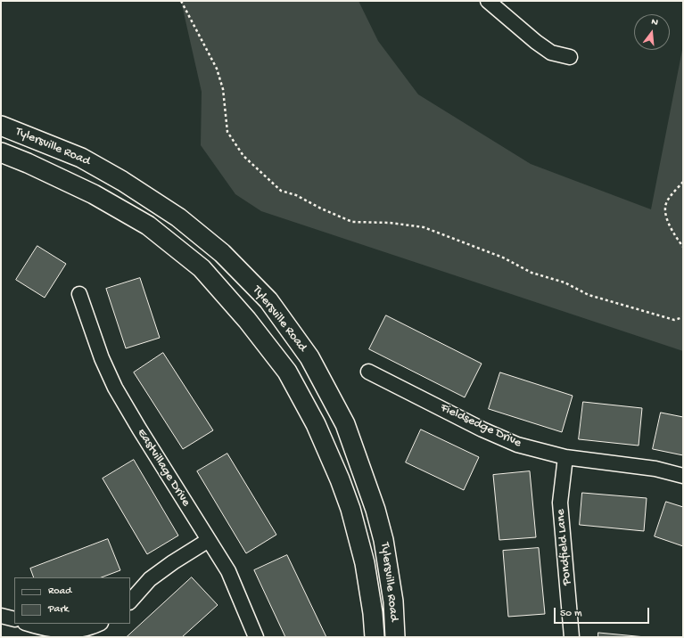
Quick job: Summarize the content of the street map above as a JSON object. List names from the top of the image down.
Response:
{
  "streets": {
    "main road": ["Tylersville Road"],
    "street": ["Fieldsedge Drive", "Eastvillage Drive", "Pondfield Lane"]
  },
  "crossings": [
    ["Fieldsedge Drive", "Pondfield Lane"]
  ],
  "legend": ["Road", "Park"],
  "scale_bar": "50 m",
  "north": "top"
}
